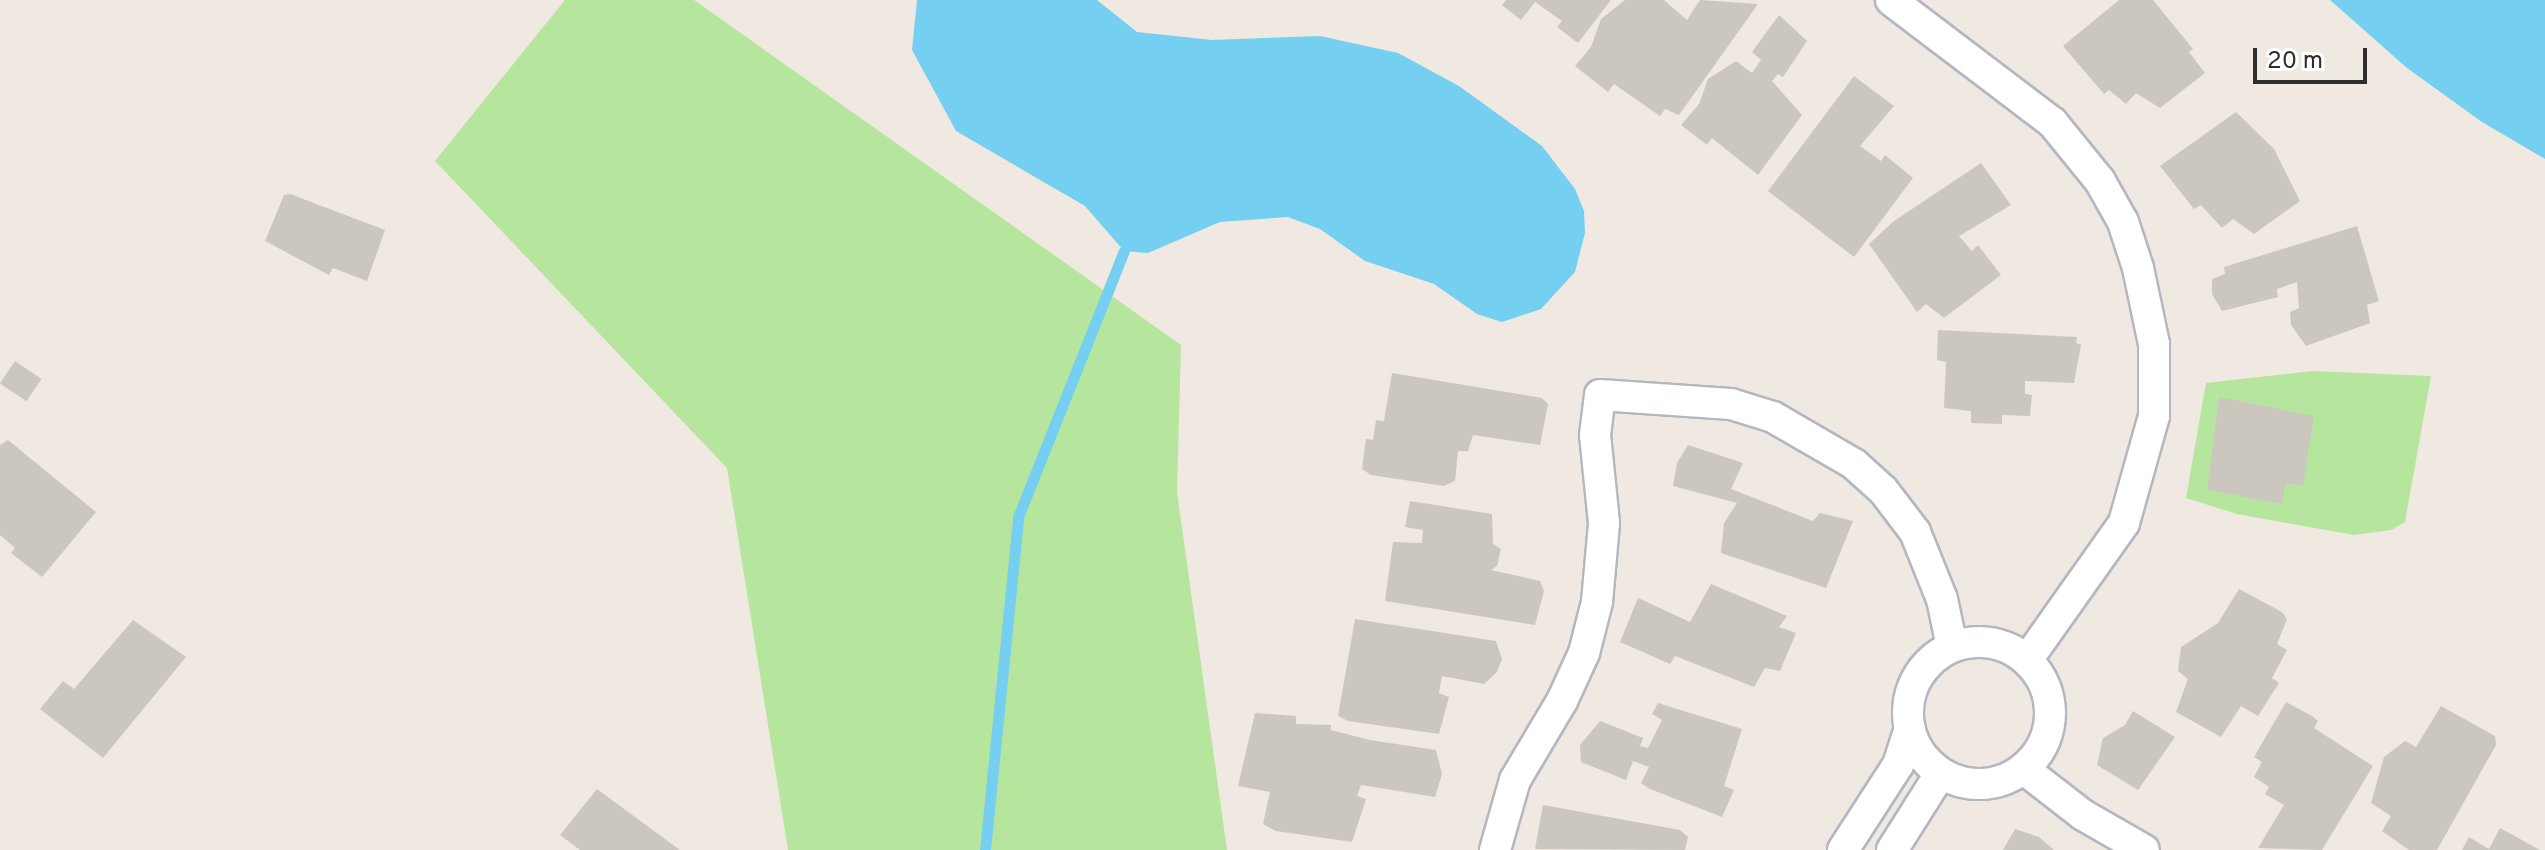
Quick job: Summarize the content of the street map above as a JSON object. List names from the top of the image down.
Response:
{
  "scale_bar": "20 m"
}
